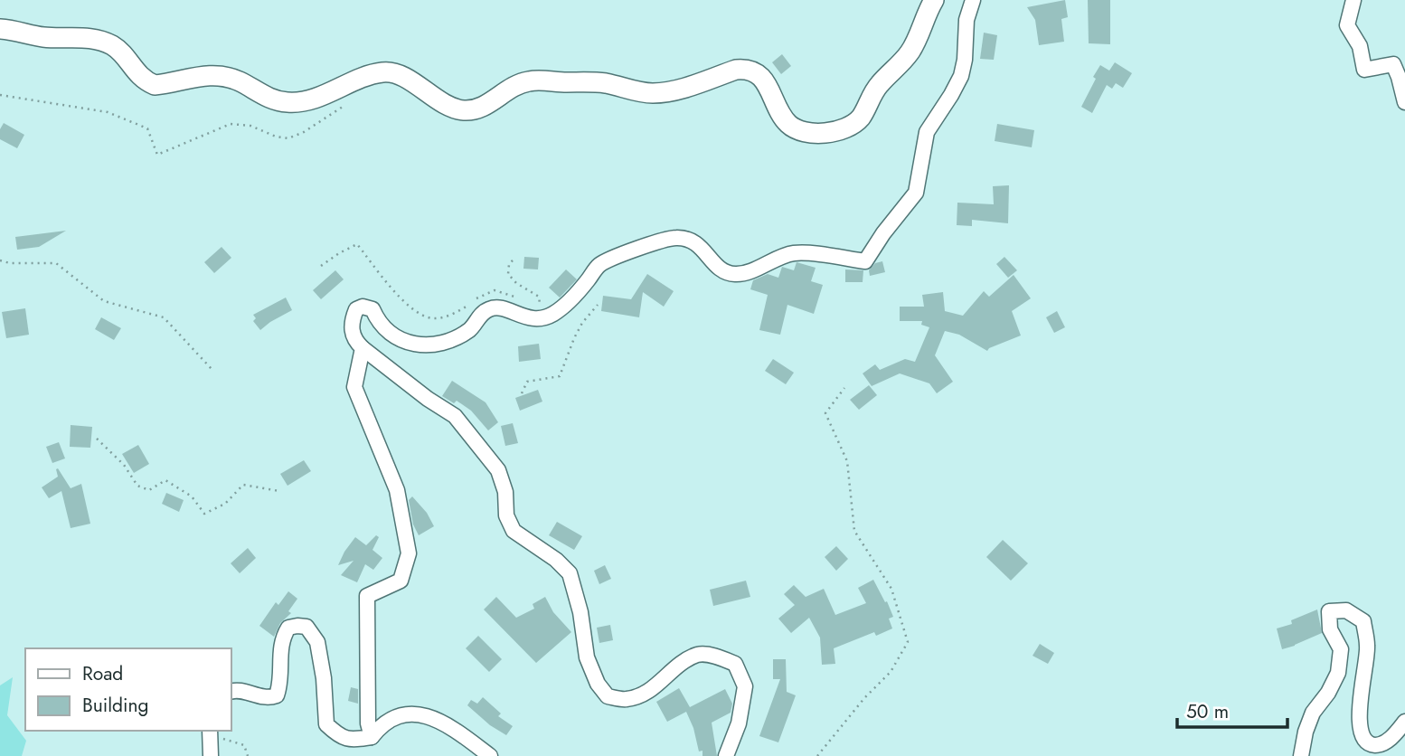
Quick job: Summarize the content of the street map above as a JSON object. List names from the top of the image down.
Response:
{
  "legend": ["Road", "Building"],
  "scale_bar": "50 m"
}
